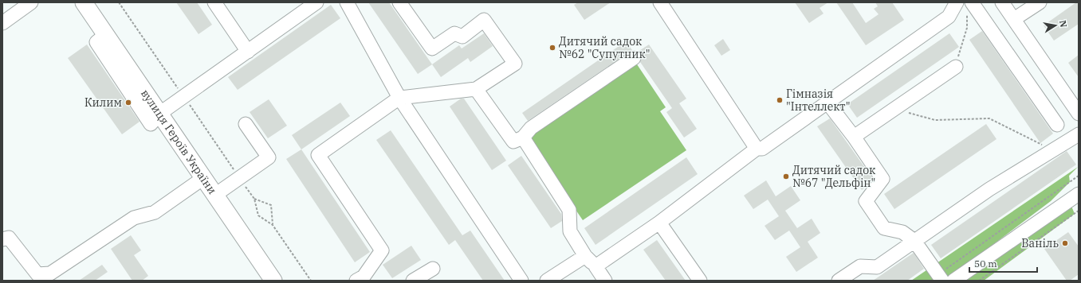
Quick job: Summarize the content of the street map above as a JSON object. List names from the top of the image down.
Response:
{
  "streets": {
    "main road": ["вулиця Героїв України"]
  },
  "places": [
    "Дитячий садок №62 \"Супутник\"",
    "Гімназія \"Інтеллект\"",
    "Килим",
    "Дитячий садок №67 \"Дельфін\"",
    "Ваніль"
  ],
  "scale_bar": "50 m",
  "north": "right"
}
